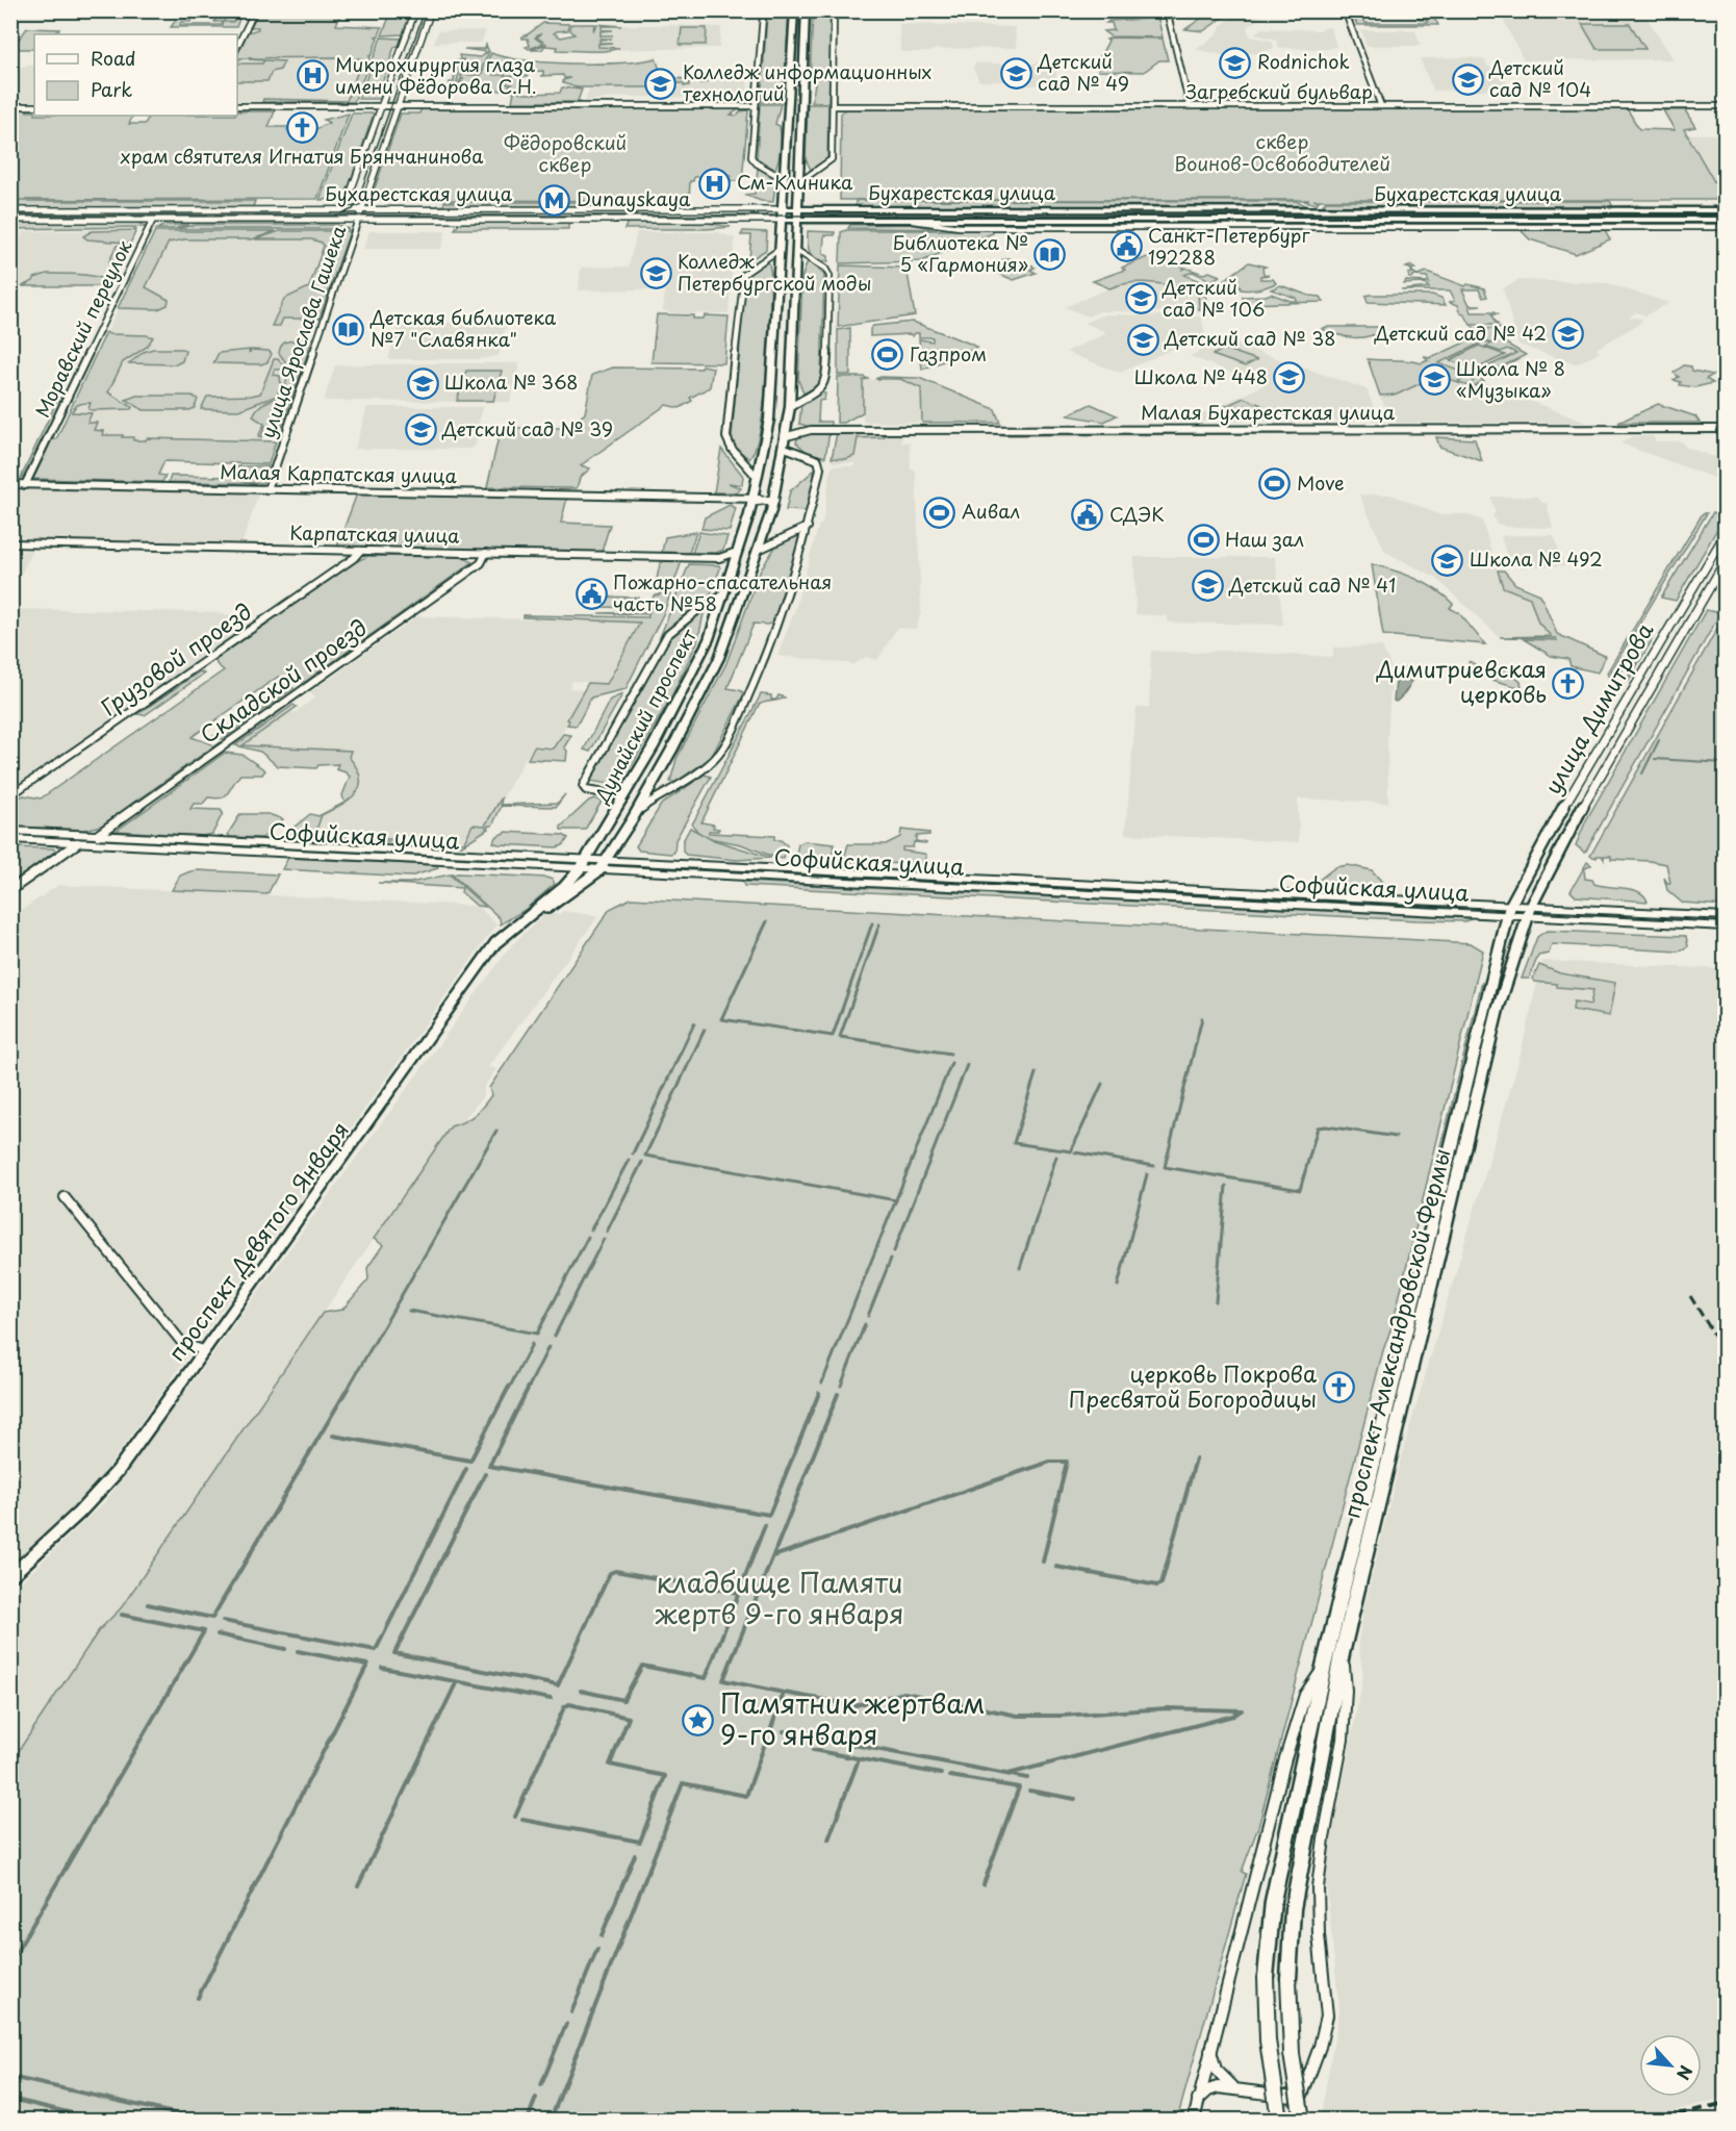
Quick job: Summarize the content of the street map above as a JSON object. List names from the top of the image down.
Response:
{
  "streets": {
    "main road": [
      "Бухарестская улица",
      "Дунайский проспект",
      "Софийская улица",
      "проспект Александровской Фермы"
    ],
    "street": [
      "Загребский бульвар",
      "Моравский переулок",
      "улица Ярослава Гашека",
      "Малая Бухарестская улица",
      "Малая Карпатская улица",
      "Карпатская улица",
      "Грузовой проезд",
      "Складской проезд",
      "улица Димитрова",
      "проспект Девятого Января"
    ]
  },
  "crossings": [
    ["Бухарестская улица", "Моравский переулок"],
    ["Бухарестская улица", "улица Ярослава Гашека"],
    ["Бухарестская улица", "Дунайский проспект"],
    ["Моравский переулок", "Малая Карпатская улица"],
    ["улица Ярослава Гашека", "Малая Карпатская улица"],
    ["Малая Бухарестская улица", "Дунайский проспект"],
    ["Малая Карпатская улица", "Дунайский проспект"],
    ["Карпатская улица", "Грузовой проезд"],
    ["Карпатская улица", "Складской проезд"],
    ["Карпатская улица", "Дунайский проспект"],
    ["Складской проезд", "Софийская улица"],
    ["улица Димитрова", "Софийская улица"],
    ["улица Димитрова", "проспект Александровской Фермы"],
    ["Дунайский проспект", "Софийская улица"],
    ["Дунайский проспект", "проспект Девятого Января"],
    ["Софийская улица", "проспект Девятого Января"],
    ["Софийская улица", "проспект Александровской Фермы"]
  ],
  "parks": ["сквер Воинов-Освободителей", "Фёдоровский сквер", "кладбище Памяти жертв 9-го января"],
  "places": {
    "school or university": [
      "Rodnichok",
      "Детский сад № 49",
      "Детский сад № 104",
      "Колледж информационных технологий",
      "Колледж Петербургской моды",
      "Детский сад № 106",
      "Детский сад № 42",
      "Детский сад № 38",
      "Школа № 448",
      "Школа № 8 «Музыка»",
      "Школа № 368",
      "Детский сад № 39",
      "Школа № 492",
      "Детский сад № 41"
    ],
    "hospital": ["Микрохирургия глаза имени Фёдорова С.Н.", "См-Клиника"],
    "church": ["храм святителя Игнатия Брянчанинова", "Димитриевская церковь", "церковь Покрова Пресвятой Богородицы"],
    "metro station": ["Dunayskaya"],
    "public building": ["Санкт-Петербург 192288", "СДЭК", "Пожарно-спасательная часть №58"],
    "library": ["Библиотека № 5 «Гармония»", "Детская библиотека №7 \"Славянка\""],
    "sports": [
      "Газпром",
      "Move",
      "Аивал",
      "Наш зал"
    ],
    "place": ["Памятник жертвам 9-го января"]
  },
  "legend": ["Road", "Park"],
  "north": "bottom right"
}
